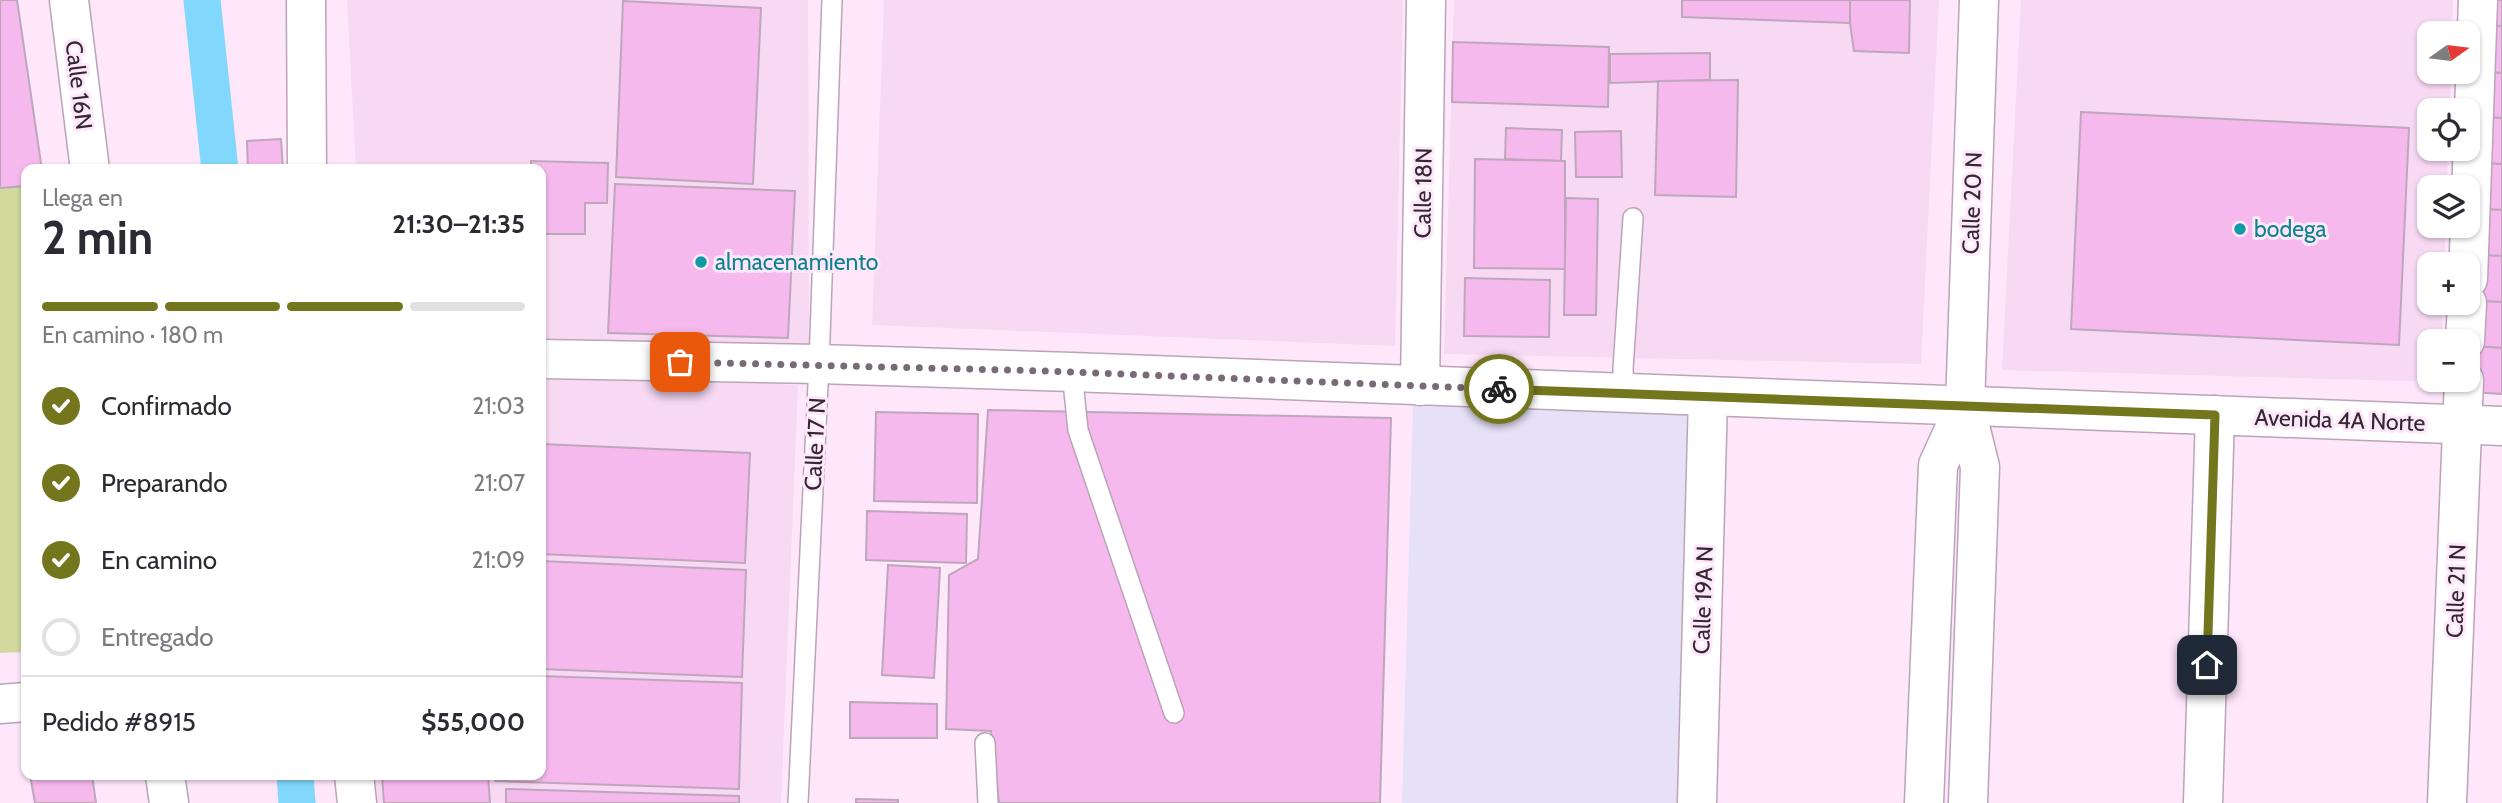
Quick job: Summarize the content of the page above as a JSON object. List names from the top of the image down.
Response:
{
  "streets": {
    "street": [
      "Calle 16N",
      "Calle 18N",
      "Calle 20 N",
      "Avenida 4A Norte",
      "Calle 21 N",
      "Calle 19A N"
    ],
    "lane": ["Calle 17 N"]
  },
  "crossings": [
    ["Calle 18N", "Avenida 4A Norte"],
    ["Calle 20 N", "Avenida 4A Norte"],
    ["Avenida 4A Norte", "Calle 17 N"],
    ["Avenida 4A Norte", "Calle 21 N"],
    ["Avenida 4A Norte", "Calle 19A N"]
  ],
  "places": ["bodega", "almacenamiento"],
  "north": "right",
  "page": {
    "map_buttons": ["+", "−"],
    "heading": ["2 min", "Llega en", "21:30–21:35"],
    "panel": ["Pedido #8915", "$55,000"],
    "bar": "En camino · 180 m",
    "list": [
      ["Confirmado", "21:03"],
      ["Preparando", "21:07"],
      ["En camino", "21:09"],
      "Entregado"
    ]
  }
}
